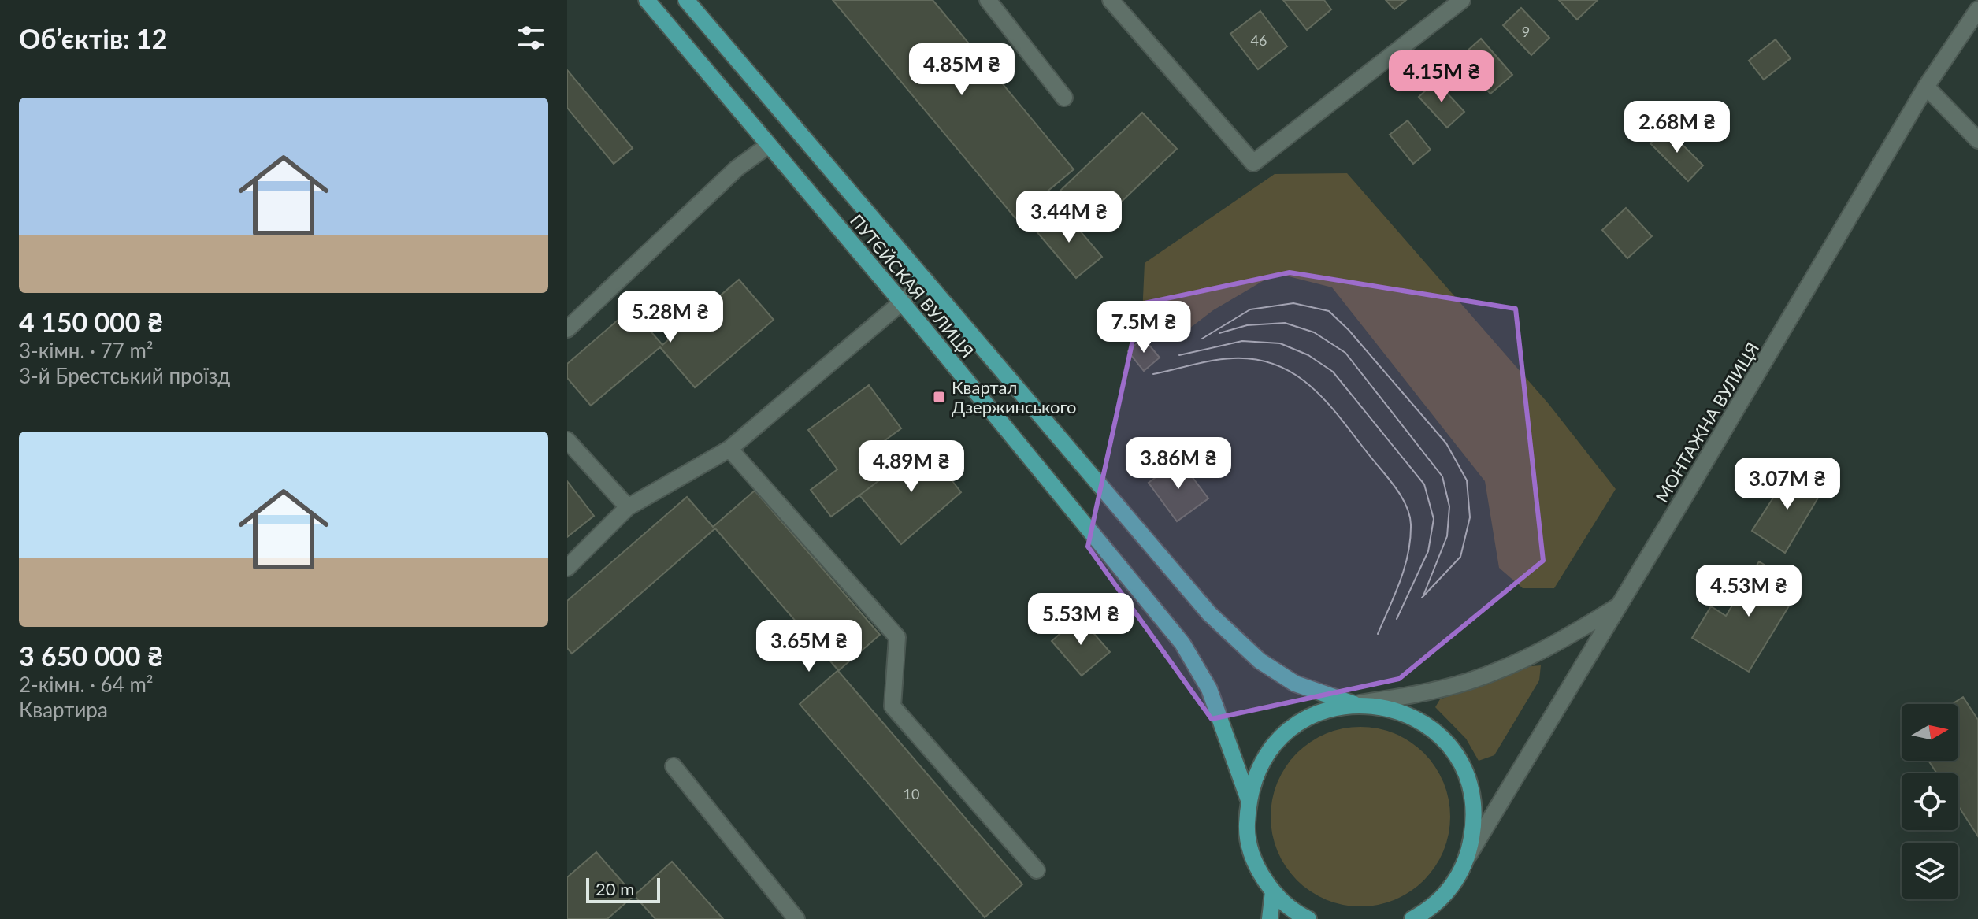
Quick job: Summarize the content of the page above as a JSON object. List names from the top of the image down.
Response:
{
  "streets": {
    "main road": ["ПУТЄЙСКАЯ ВУЛИЦЯ"],
    "street": ["МОНТАЖНА ВУЛИЦЯ"]
  },
  "places": {
    "transit": ["Квартал Дзержинського"]
  },
  "house_numbers": ["9", "46", "10"],
  "scale_bar": "20 m",
  "north": "right",
  "page": {
    "heading": "Об’єктів: 12",
    "price": [
      "4.85M ₴",
      "4.15M ₴",
      "2.68M ₴",
      "3.44M ₴",
      "5.28M ₴",
      "7.5M ₴",
      "3.86M ₴",
      "4.89M ₴",
      "3.07M ₴",
      "4.53M ₴",
      "5.53M ₴",
      "3.65M ₴"
    ],
    "list": [
      {
        "name": "4 150 000 ₴",
        "note": "3-кімн. · 77 m² · 3-й Брестський проїзд"
      },
      {
        "name": "3 650 000 ₴",
        "note": "2-кімн. · 64 m² · Квартира"
      }
    ],
    "scale": "20 m"
  }
}
